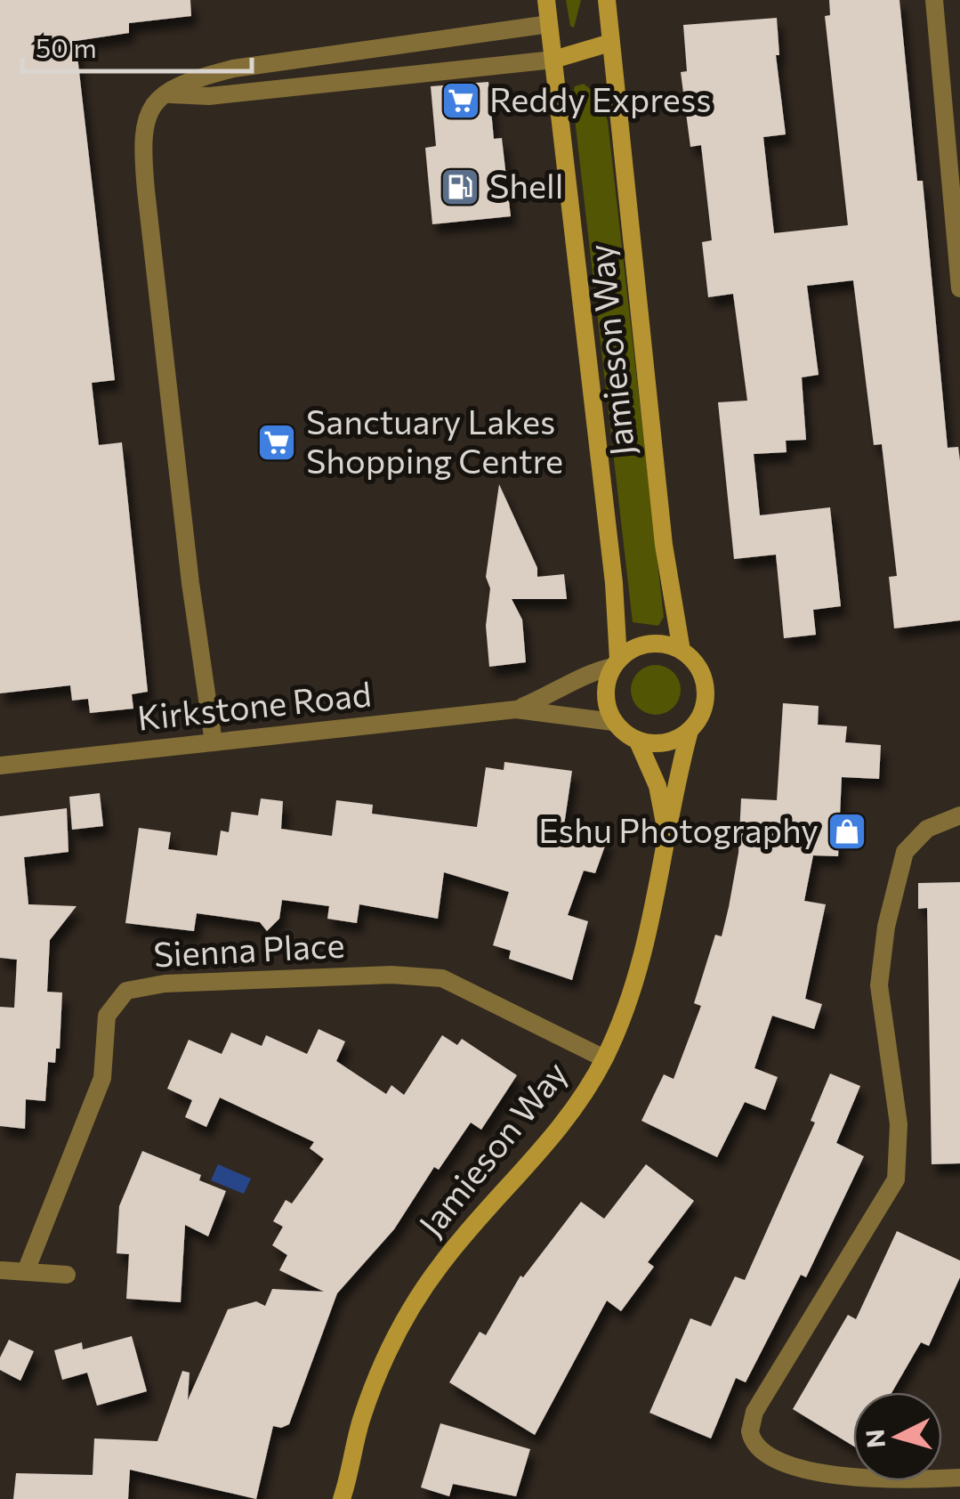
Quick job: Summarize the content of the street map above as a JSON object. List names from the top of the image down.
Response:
{
  "streets": {
    "street": ["Jamieson Way", "Kirkstone Road", "Sienna Place"]
  },
  "crossings": [
    ["Jamieson Way", "Kirkstone Road"],
    ["Jamieson Way", "Sienna Place"]
  ],
  "places": {
    "supermarket": ["Reddy Express", "Sanctuary Lakes Shopping Centre"],
    "fuel station": ["Shell"],
    "shop": ["Eshu Photography"]
  },
  "scale_bar": "50 m",
  "north": "left"
}
